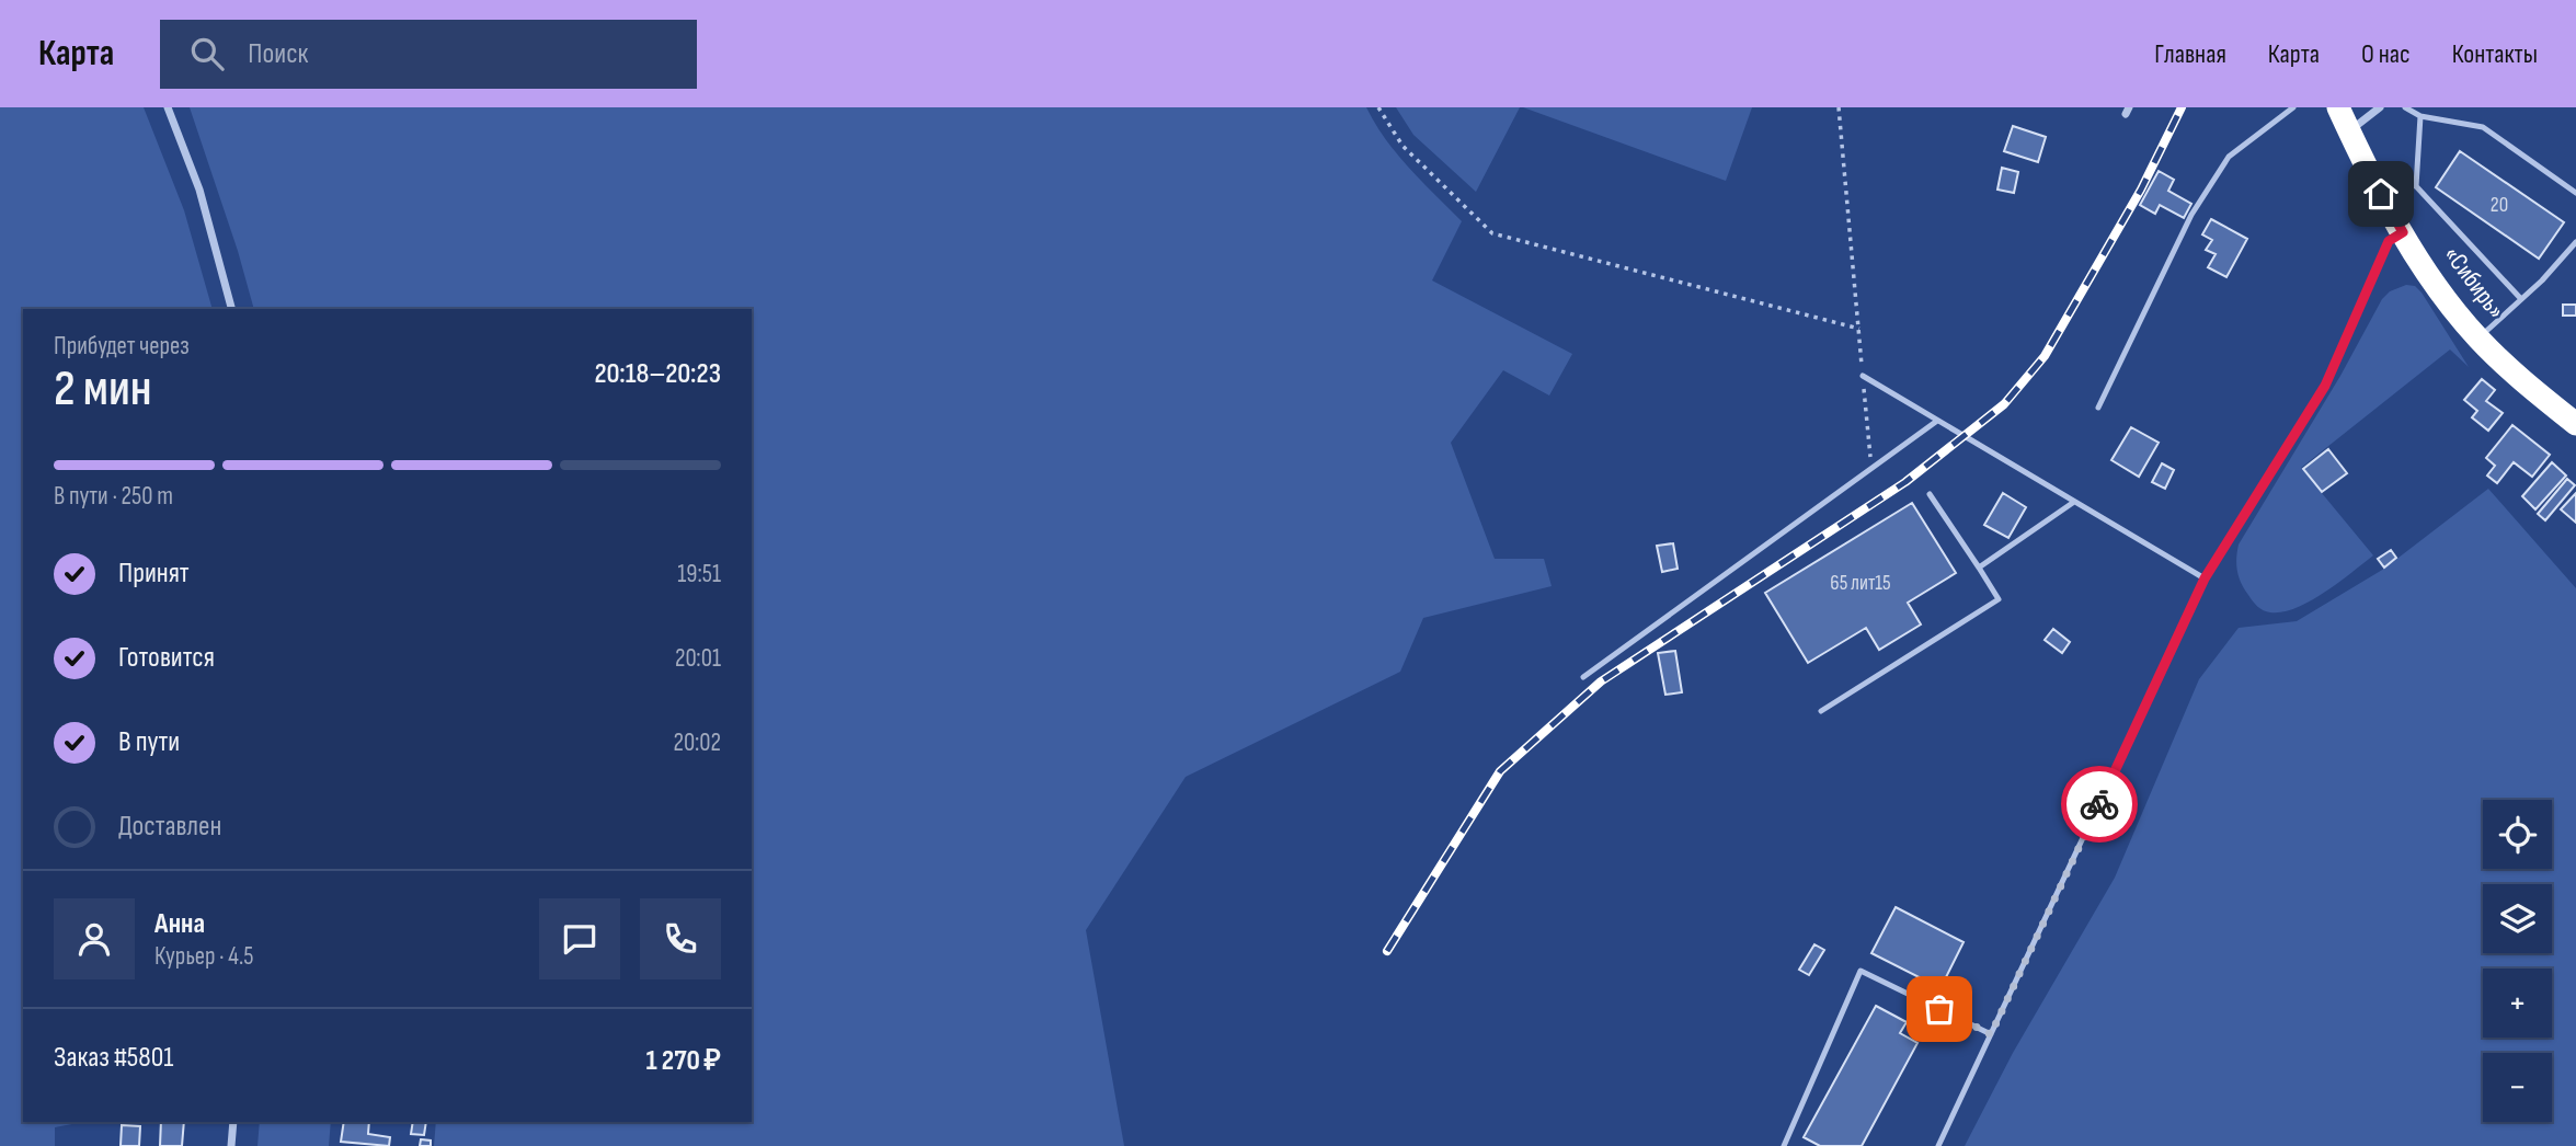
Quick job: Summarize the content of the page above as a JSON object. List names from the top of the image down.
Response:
{
  "streets": {
    "highway": ["«Сибирь»"]
  },
  "house_numbers": ["20", "65 лит15"],
  "page": {
    "header": "Карта",
    "search": "Поиск",
    "nav": [
      "Главная",
      "Карта",
      "О нас",
      "Контакты"
    ],
    "heading": ["2 мин", "Прибудет через", "20:18–20:23"],
    "panel": [
      "Анна",
      "Курьер · 4.5",
      "Заказ #5801",
      "1 270 ₽"
    ],
    "bar": "В пути · 250 m",
    "list": [
      ["Принят", "19:51"],
      ["Готовится", "20:01"],
      ["В пути", "20:02"],
      "Доставлен"
    ],
    "map_buttons": ["+", "−"]
  }
}
